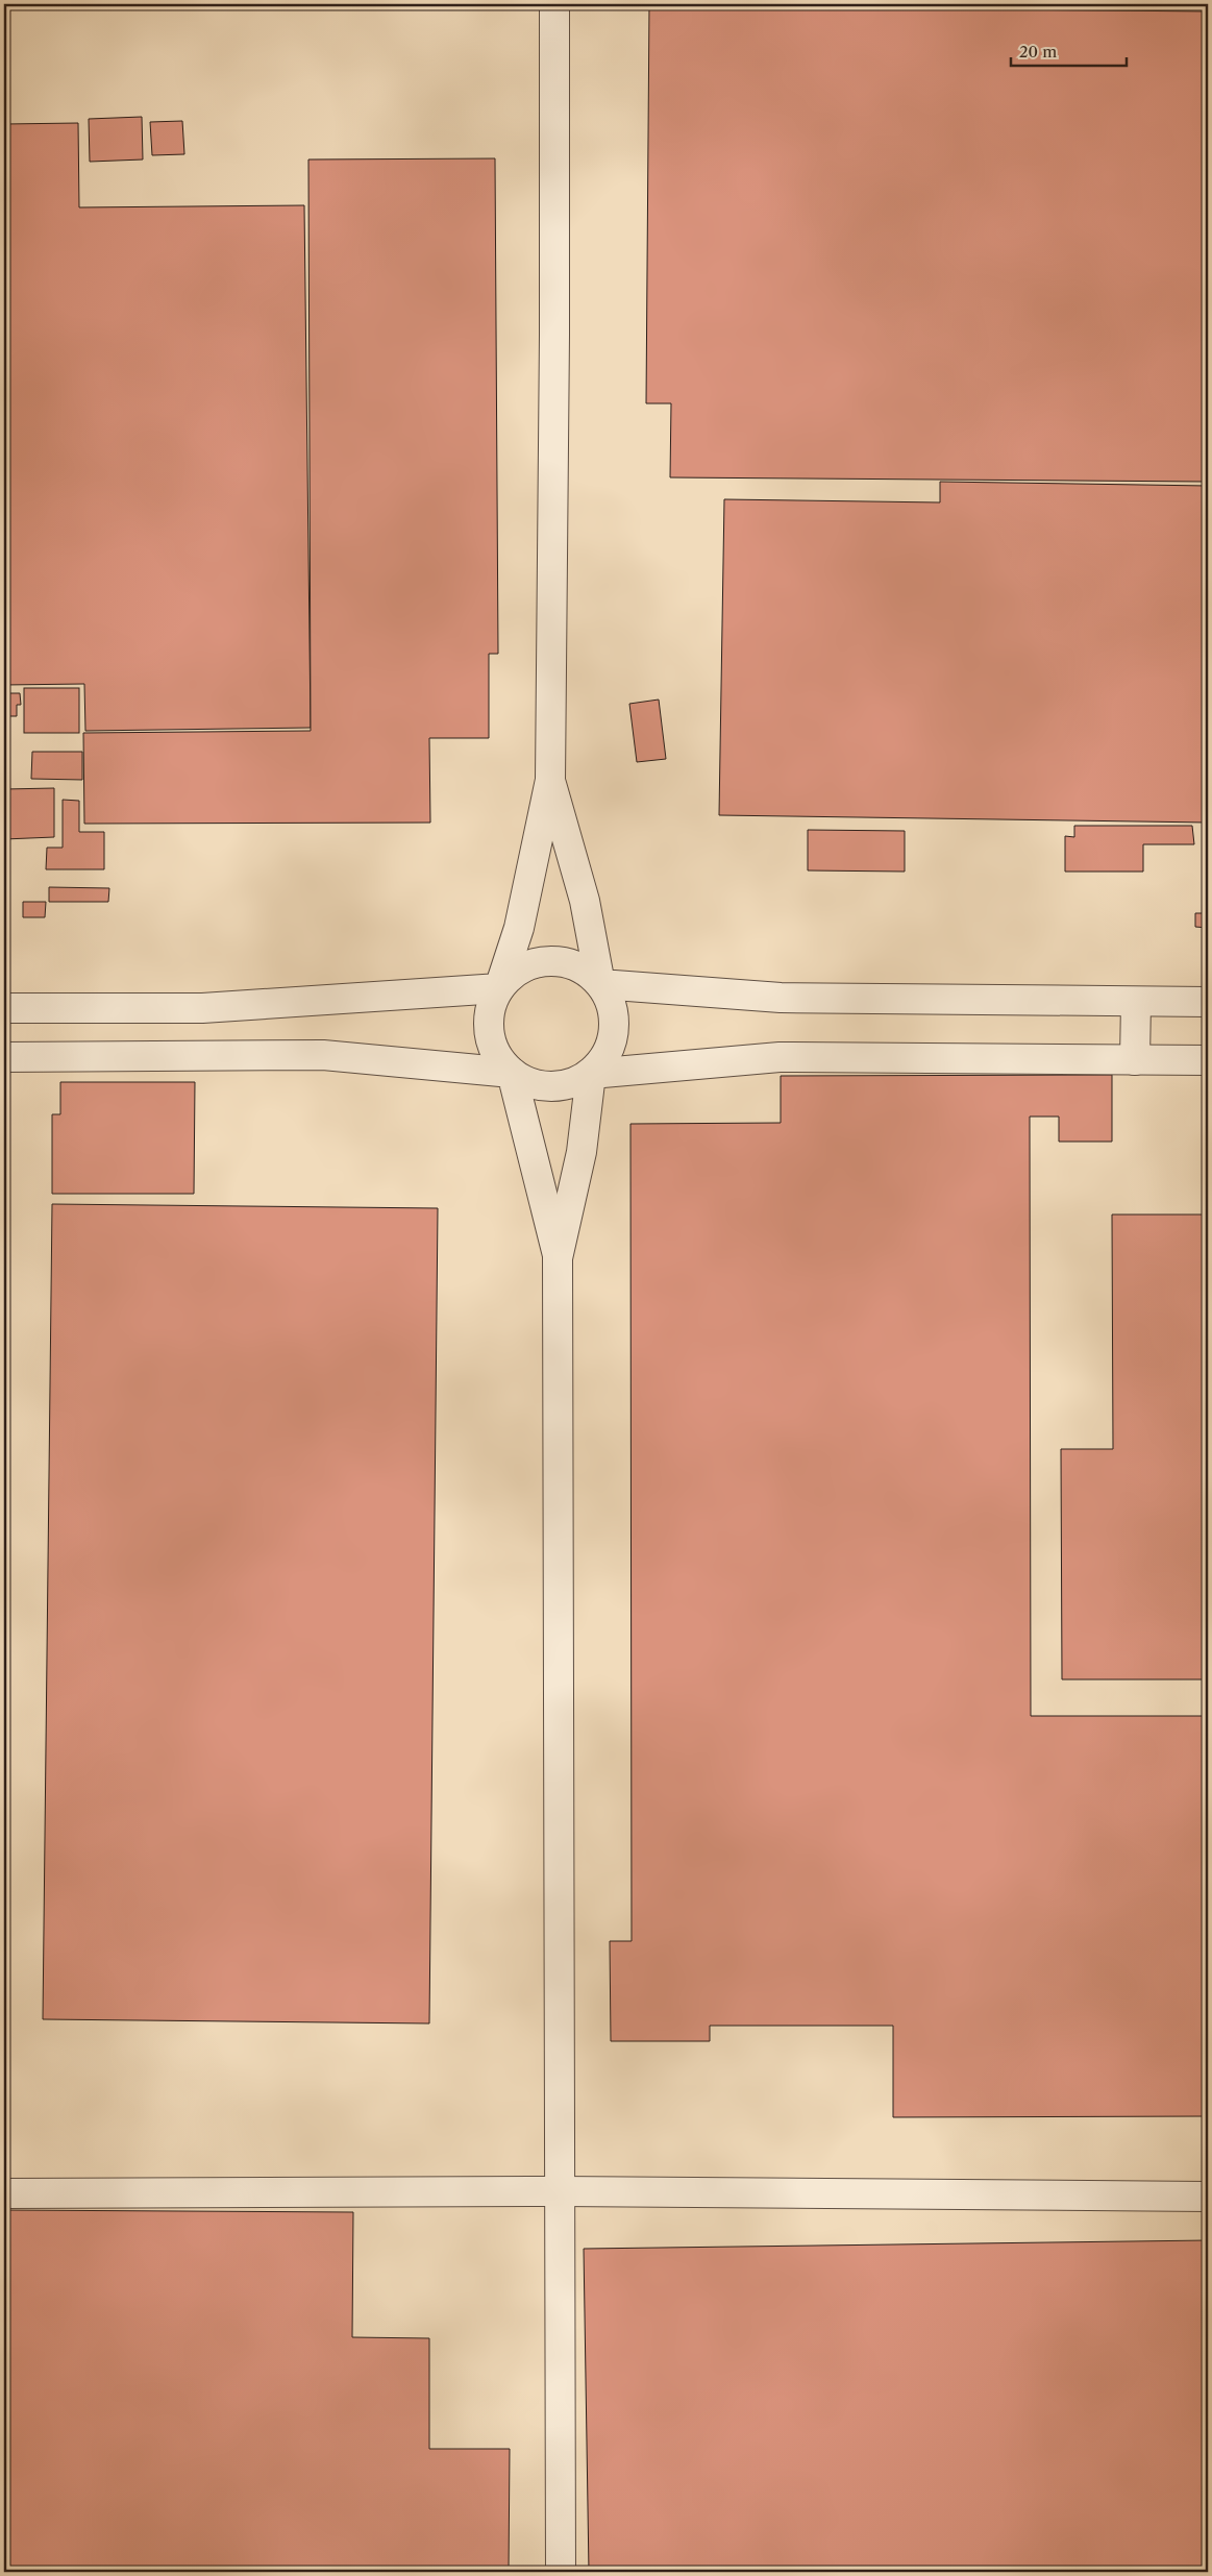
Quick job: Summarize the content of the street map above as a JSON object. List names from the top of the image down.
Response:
{
  "scale_bar": "20 m"
}
